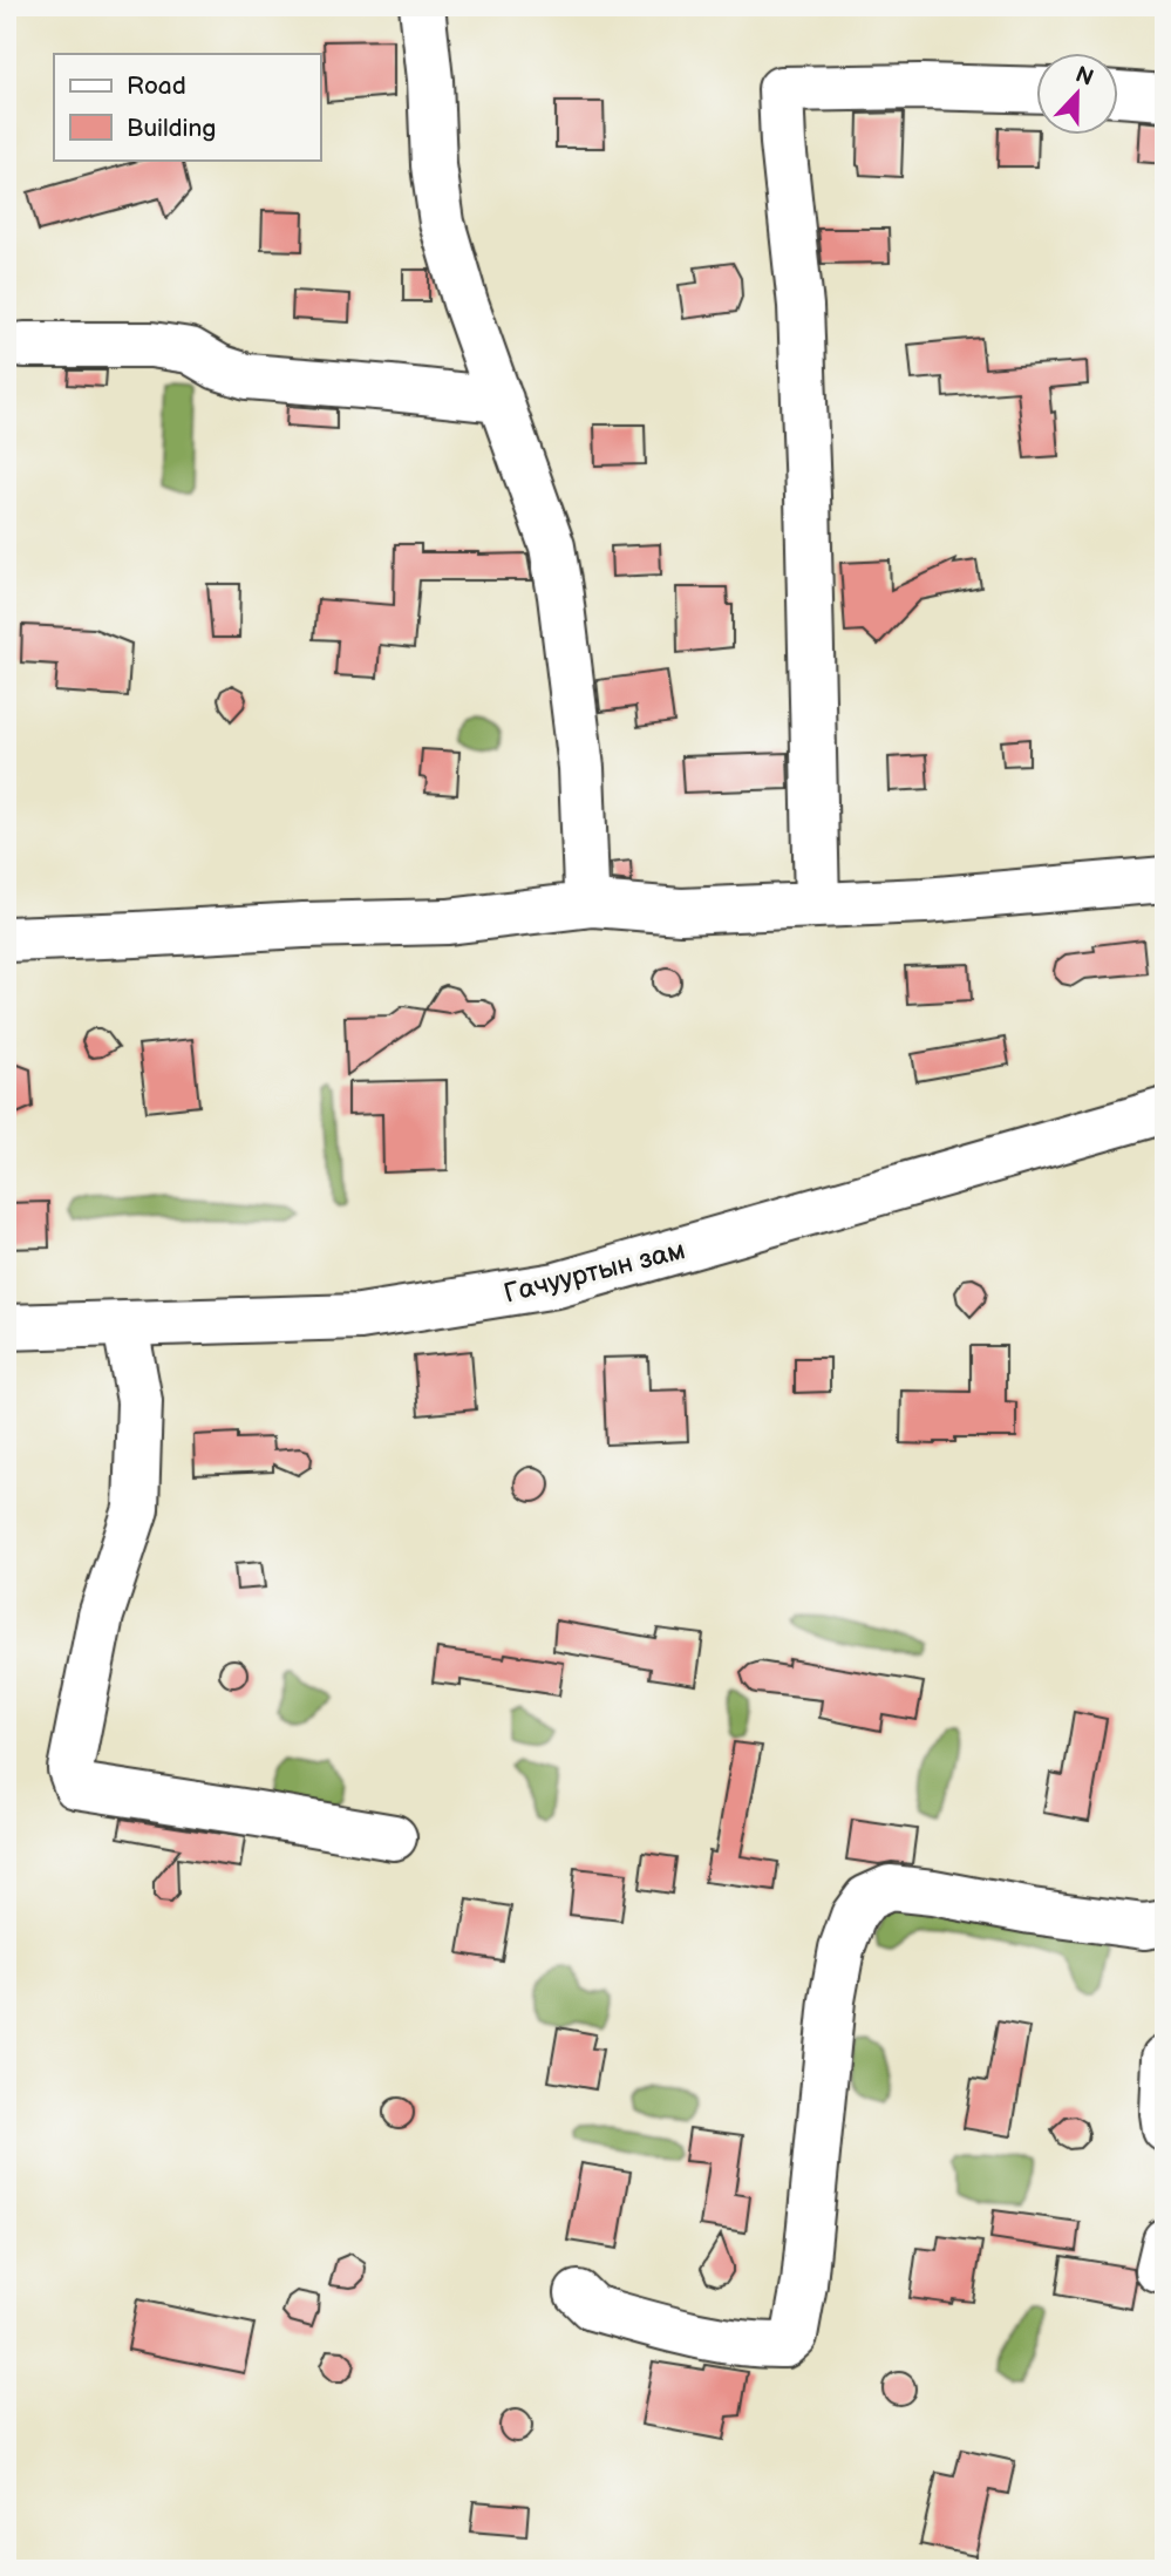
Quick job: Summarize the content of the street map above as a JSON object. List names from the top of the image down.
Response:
{
  "streets": {
    "street": ["Гачууртын зам"]
  },
  "legend": ["Road", "Building"],
  "north": "top"
}
